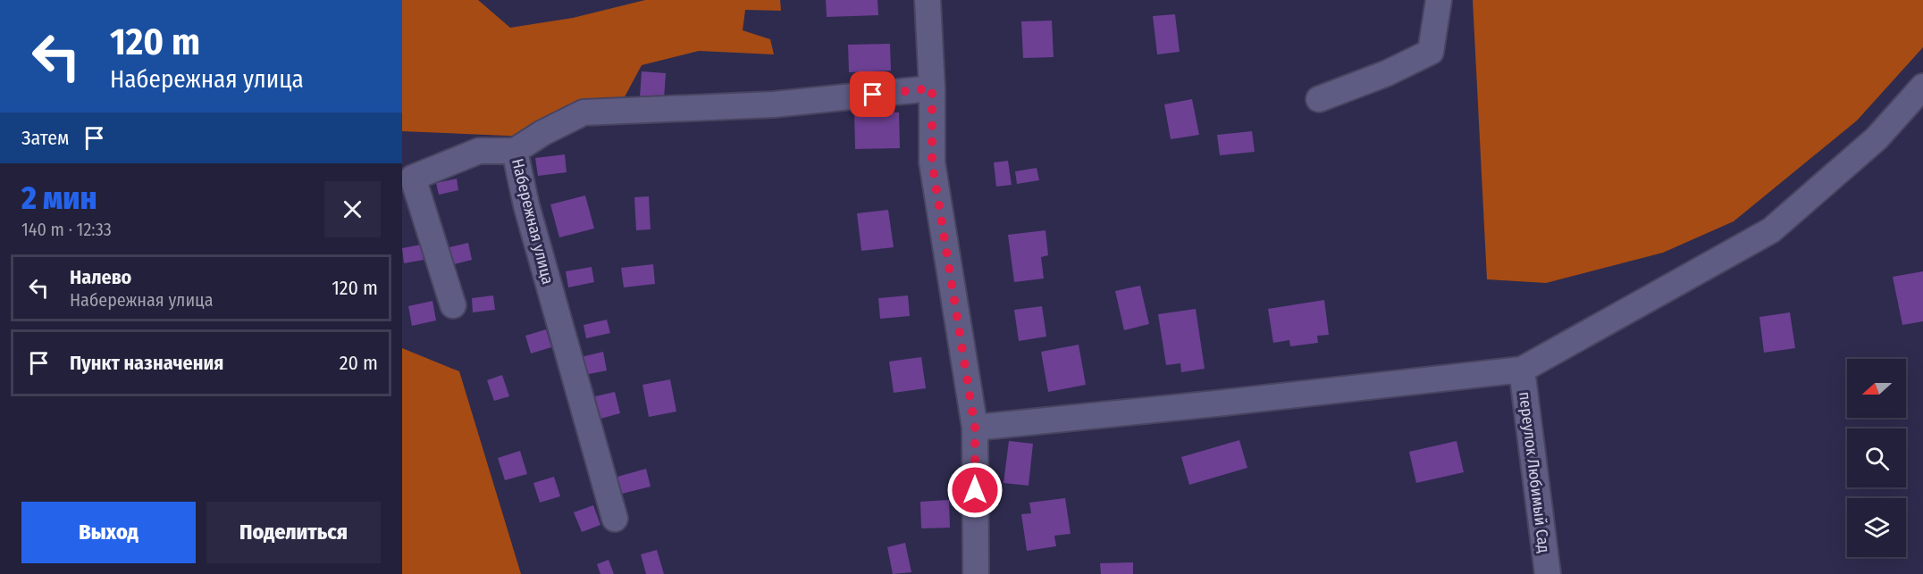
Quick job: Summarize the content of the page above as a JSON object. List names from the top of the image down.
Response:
{
  "streets": {
    "street": ["Набережная улица", "переулок Любимый Сад"]
  },
  "north": "left",
  "page": {
    "turn": ["120 m", "Набережная улица"],
    "then": "Затем",
    "heading": ["2 мин", "140 m · 12:33"],
    "list": [
      {
        "name": "Налево",
        "note": "Набережная улица",
        "value": "120 m"
      },
      {
        "name": "Пункт назначения",
        "value": "20 m"
      }
    ],
    "buttons": ["Выход", "Поделиться"]
  }
}
